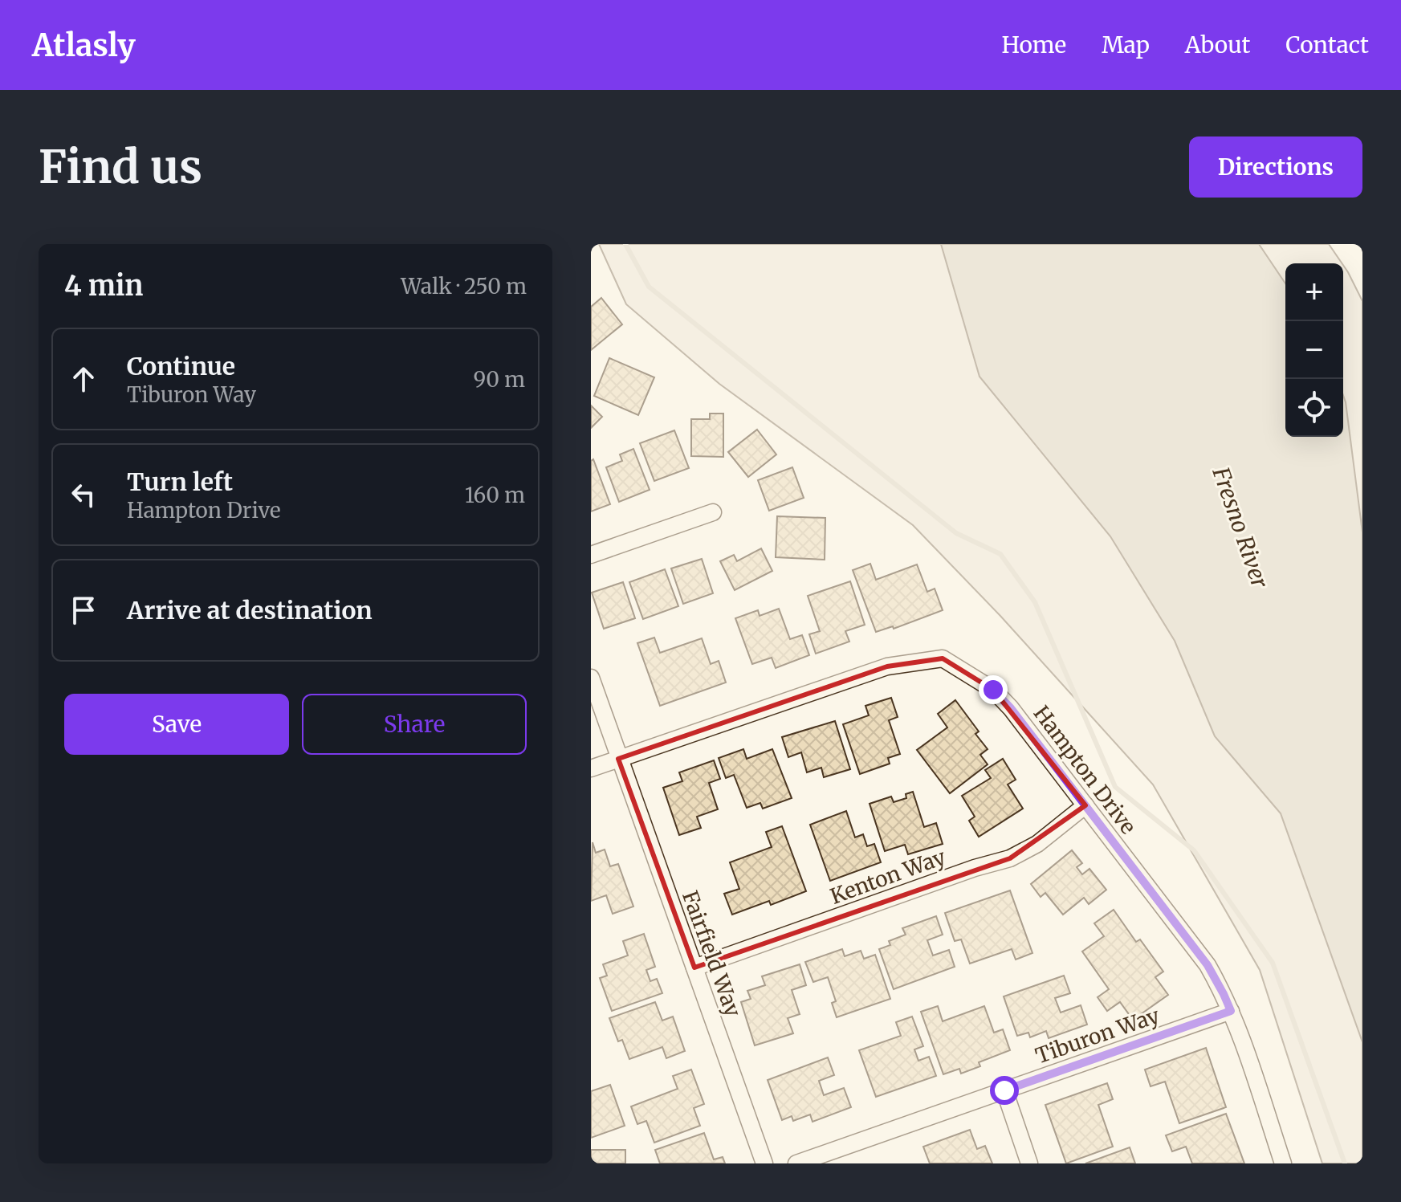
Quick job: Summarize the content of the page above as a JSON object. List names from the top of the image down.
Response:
{
  "streets": {
    "street": [
      "Hampton Drive",
      "Kenton Way",
      "Fairfield Way",
      "Tiburon Way"
    ]
  },
  "crossings": [
    ["Hampton Drive", "Kenton Way"],
    ["Hampton Drive", "Fairfield Way"],
    ["Hampton Drive", "Tiburon Way"],
    ["Kenton Way", "Fairfield Way"]
  ],
  "water": ["Fresno River"],
  "page": {
    "header": "Atlasly",
    "nav": [
      "Home",
      "Map",
      "About",
      "Contact"
    ],
    "buttons": [
      "Directions",
      ["Save", "Share"]
    ],
    "title": "Find us",
    "heading": ["4 min", "Walk · 250 m"],
    "map_buttons": ["+", "−"],
    "list": [
      ["Continue", "Tiburon Way", "90 m"],
      ["Turn left", "Hampton Drive", "160 m"],
      "Arrive at destination"
    ]
  }
}
